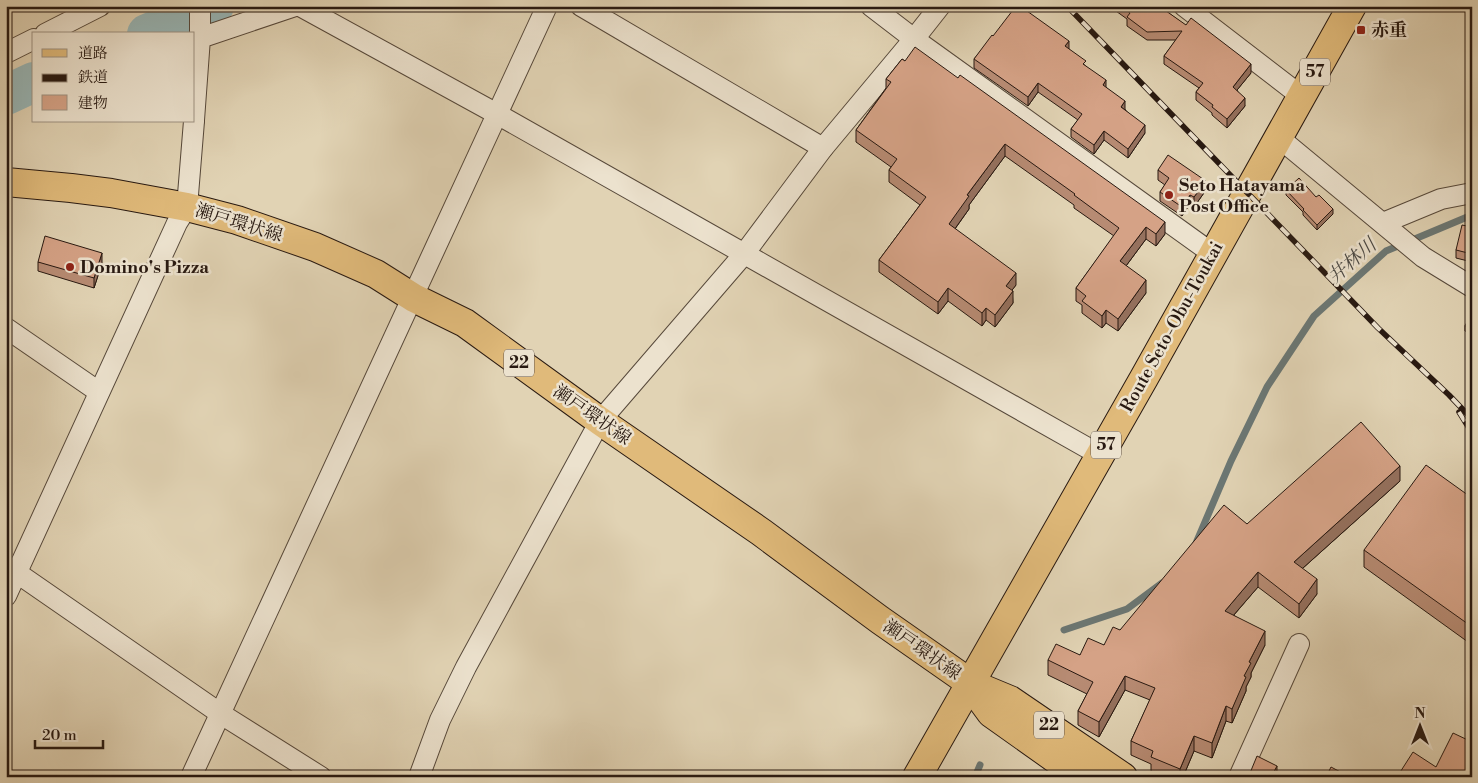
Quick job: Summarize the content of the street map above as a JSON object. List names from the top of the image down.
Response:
{
  "streets": {
    "main road": [
      "57",
      "瀬戸環状線",
      "Route Seto-Obu-Toukai",
      "22"
    ]
  },
  "crossings": [
    ["瀬戸環状線", "Route Seto-Obu-Toukai"]
  ],
  "water": ["井林川"],
  "places": {
    "transit": ["赤重"],
    "other": ["Seto Hatayama Post Office", "Domino's Pizza"]
  },
  "legend": ["道路", "鉄道", "建物"],
  "scale_bar": "20 m",
  "north": "top"
}
